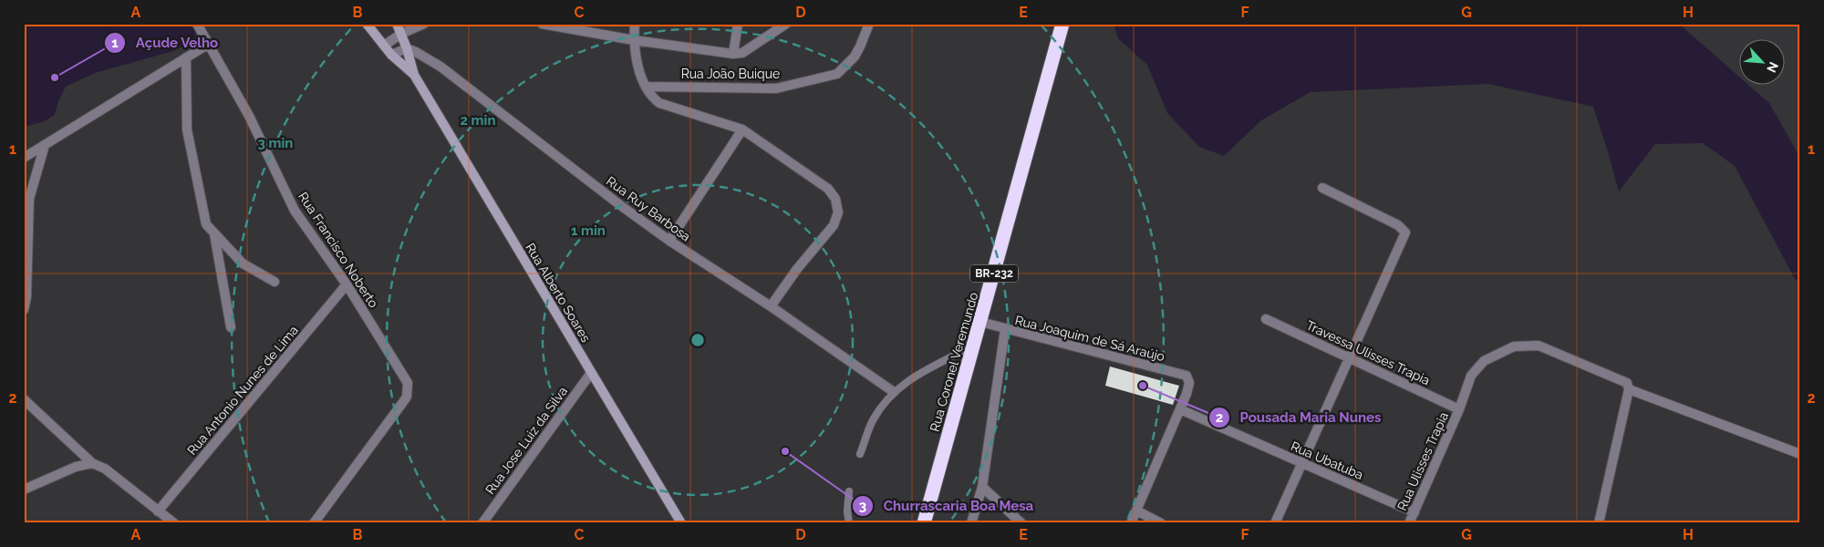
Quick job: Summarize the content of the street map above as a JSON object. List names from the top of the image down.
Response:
{
  "streets": {
    "highway": ["BR-232", "Rua Coronel Veremundo"],
    "main road": ["Rua Alberto Soares"],
    "street": [
      "Rua João Buique",
      "Rua Ruy Barbosa",
      "Rua Francisco Noberto",
      "Rua Joaquim de Sá Araújo",
      "Travessa Ulisses Trapia",
      "Rua Antonio Nunes de Lima",
      "Rua Jose Luiz da Silva",
      "Rua Ubatuba",
      "Rua Ulisses Trapia"
    ]
  },
  "crossings": [
    ["Rua Ruy Barbosa", "Rua Alberto Soares"],
    ["Rua Francisco Noberto", "Rua Antonio Nunes de Lima"],
    ["Rua Alberto Soares", "Rua Jose Luiz da Silva"],
    ["Rua Joaquim de Sá Araújo", "Rua Coronel Veremundo"],
    ["Rua Joaquim de Sá Araújo", "Rua Ubatuba"],
    ["Travessa Ulisses Trapia", "Rua Ulisses Trapia"],
    ["Rua Ubatuba", "Rua Ulisses Trapia"]
  ],
  "places": ["Açude Velho", "Pousada Maria Nunes", "Churrascaria Boa Mesa"],
  "north": "bottom right",
  "grid": {
    "columns": [
      "A",
      "B",
      "C",
      "D",
      "E",
      "F",
      "G",
      "H"
    ],
    "rows": ["1", "2"]
  },
  "rings": ["2 min", "3 min", "1 min"]
}
